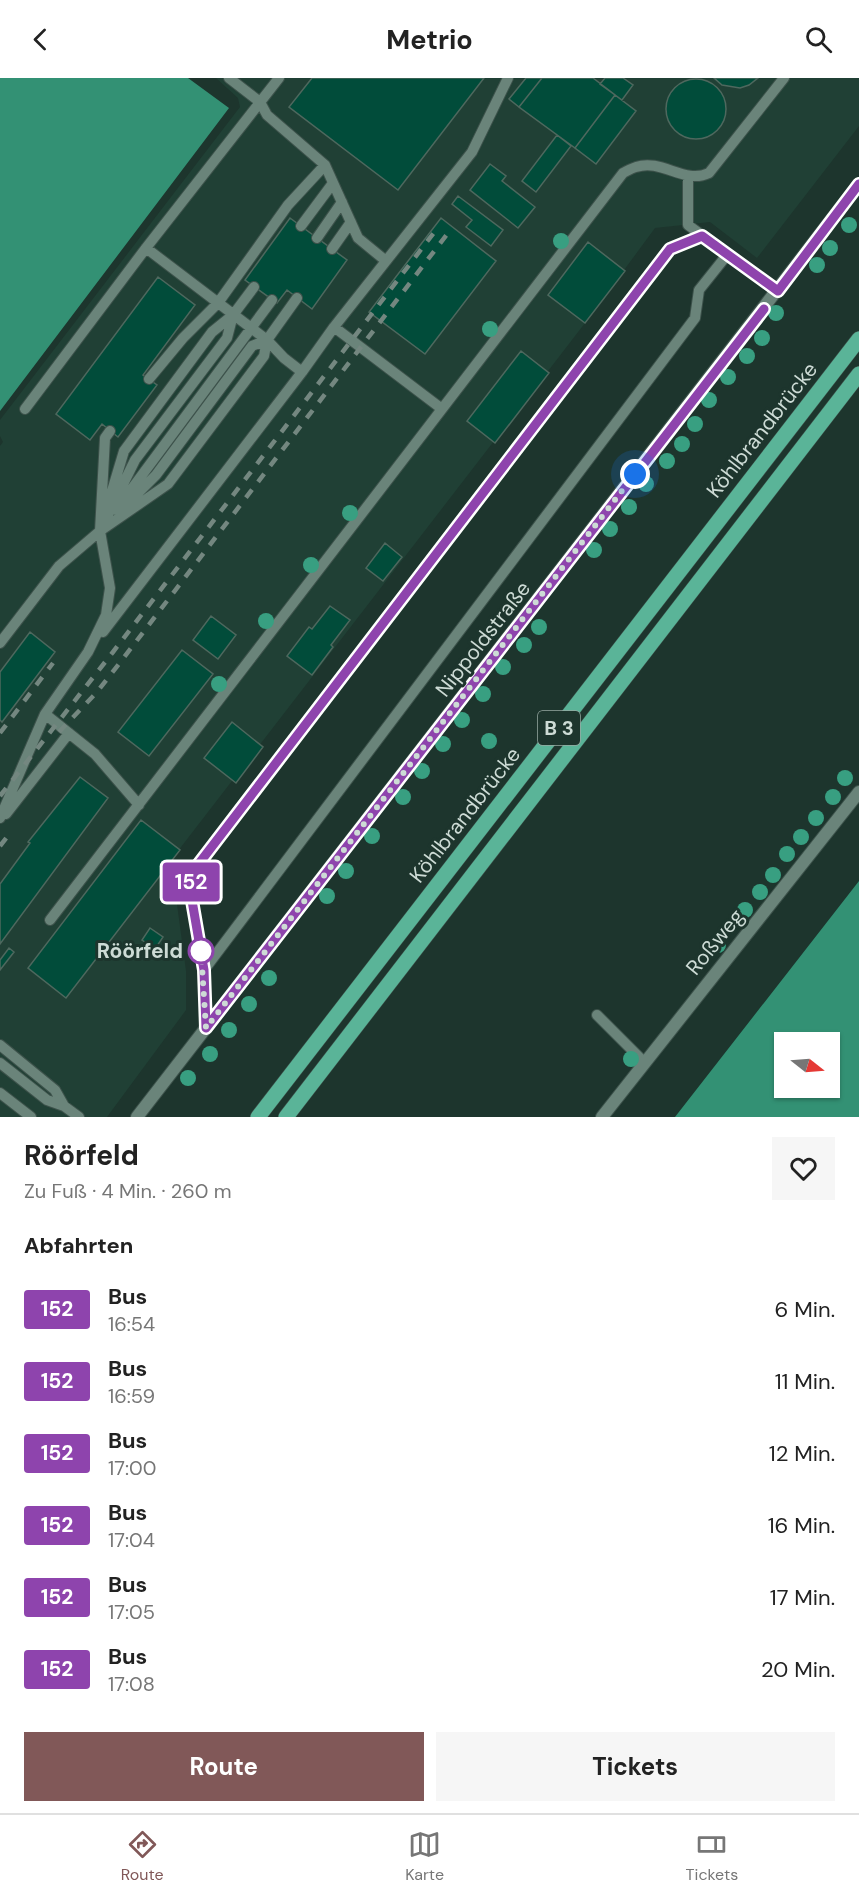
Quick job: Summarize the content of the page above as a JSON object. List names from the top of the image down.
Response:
{
  "streets": {
    "main road": ["Köhlbrandbrücke", "B 3"],
    "street": ["Nippoldstraße", "Roßweg"]
  },
  "places": ["Röörfeld"],
  "lines": ["bus line 152"],
  "north": "right",
  "page": {
    "header": "Metrio",
    "on_map": "152",
    "heading": [
      ["Röörfeld", "Zu Fuß · 4 Min. · 260 m"],
      "Abfahrten"
    ],
    "list": [
      {
        "mark": "152",
        "name": "Bus",
        "note": "16:54",
        "value": "6 Min."
      },
      {
        "mark": "152",
        "name": "Bus",
        "note": "16:59",
        "value": "11 Min."
      },
      {
        "mark": "152",
        "name": "Bus",
        "note": "17:00",
        "value": "12 Min."
      },
      {
        "mark": "152",
        "name": "Bus",
        "note": "17:04",
        "value": "16 Min."
      },
      {
        "mark": "152",
        "name": "Bus",
        "note": "17:05",
        "value": "17 Min."
      },
      {
        "mark": "152",
        "name": "Bus",
        "note": "17:08",
        "value": "20 Min."
      }
    ],
    "buttons": ["Route", "Tickets"],
    "tabs": ["Route", "Karte", "Tickets"]
  }
}
